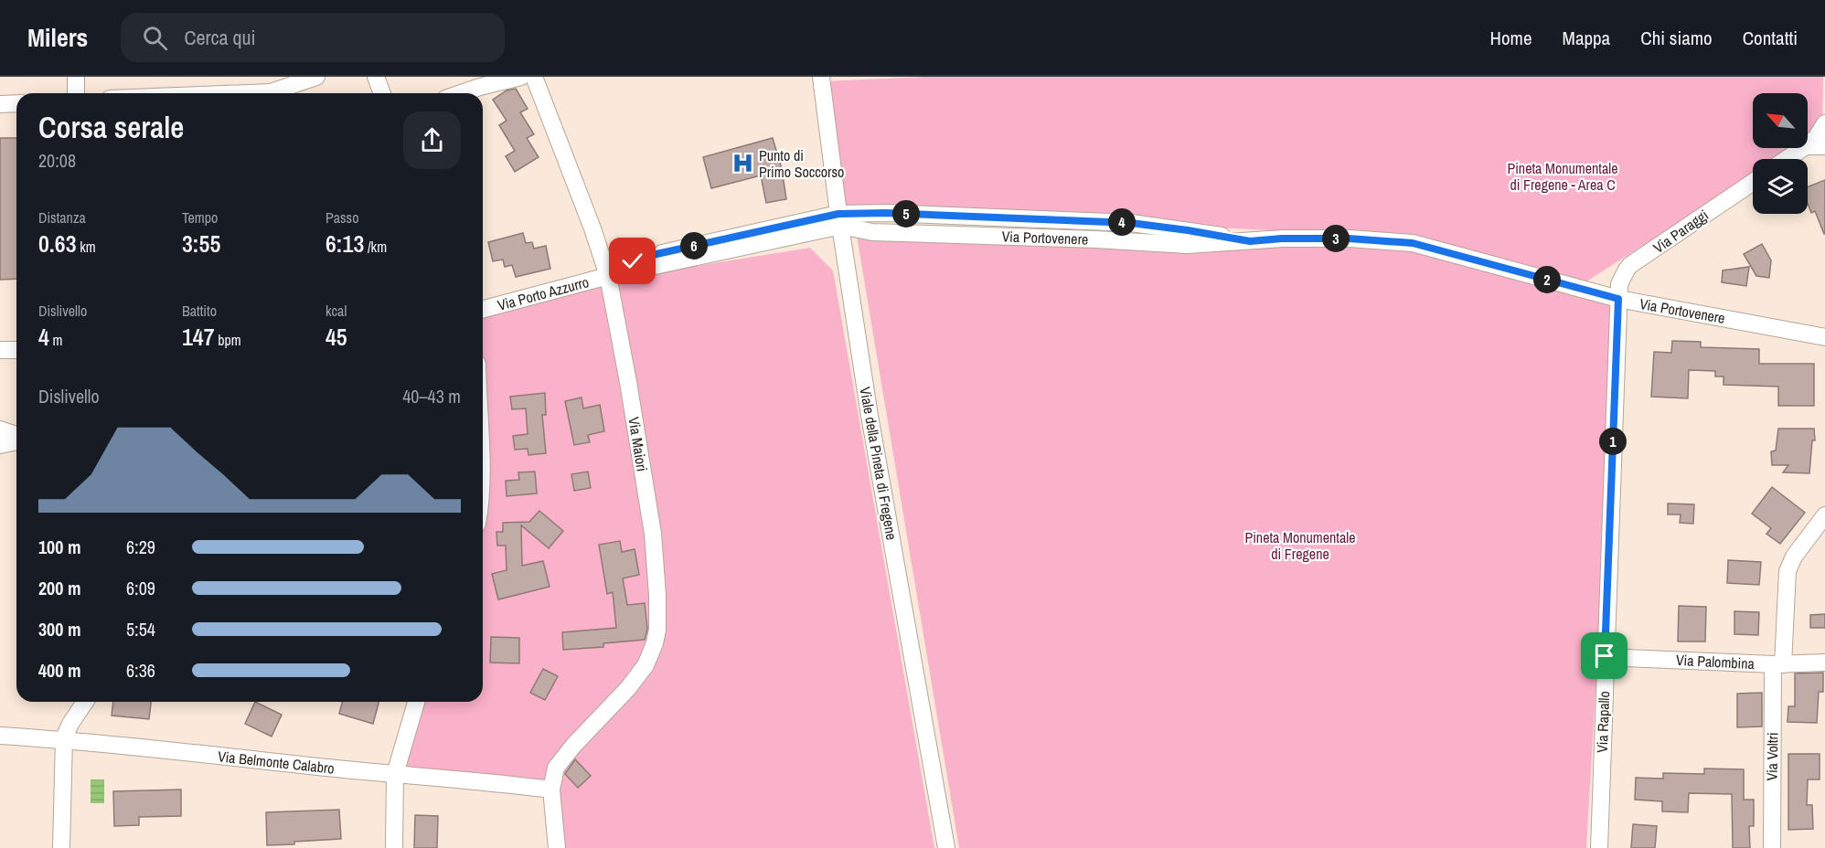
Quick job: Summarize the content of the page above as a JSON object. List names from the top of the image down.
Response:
{
  "streets": {
    "street": [
      "Via Paraggi",
      "Via Portovenere",
      "Via Porto Azzurro",
      "Via Maiori",
      "Viale della Pineta di Fregene",
      "Via Palombina",
      "Via Rapallo",
      "Via Voltri",
      "Via Belmonte Calabro"
    ]
  },
  "crossings": [
    ["Via Paraggi", "Via Portovenere"],
    ["Via Paraggi", "Via Rapallo"],
    ["Via Portovenere", "Via Porto Azzurro"],
    ["Via Portovenere", "Viale della Pineta di Fregene"],
    ["Via Portovenere", "Via Rapallo"],
    ["Via Porto Azzurro", "Via Maiori"],
    ["Via Porto Azzurro", "Viale della Pineta di Fregene"],
    ["Via Maiori", "Via Belmonte Calabro"],
    ["Via Palombina", "Via Rapallo"],
    ["Via Palombina", "Via Voltri"]
  ],
  "parks": ["Pineta Monumentale di Fregene - Area C", "Pineta Monumentale di Fregene"],
  "places": {
    "hospital": ["Punto di Primo Soccorso"]
  },
  "north": "top left",
  "page": {
    "header": "Milers",
    "search": "Cerca qui",
    "nav": [
      "Home",
      "Mappa",
      "Chi siamo",
      "Contatti"
    ],
    "heading": ["Corsa serale", "20:08"],
    "stats": [
      ["Distanza", "0.63 km"],
      ["Tempo", "3:55"],
      ["Passo", "6:13 /km"],
      ["Dislivello", "4 m"],
      ["Battito", "147 bpm"],
      ["kcal", "45"]
    ],
    "pins": [
      "5",
      "4",
      "3",
      "6",
      "2",
      "1"
    ],
    "chart": ["Dislivello", "40–43 m"],
    "list": [
      {
        "name": "100 m",
        "note": "6:29"
      },
      {
        "name": "200 m",
        "note": "6:09"
      },
      {
        "name": "300 m",
        "note": "5:54"
      },
      {
        "name": "400 m",
        "note": "6:36"
      }
    ]
  }
}
